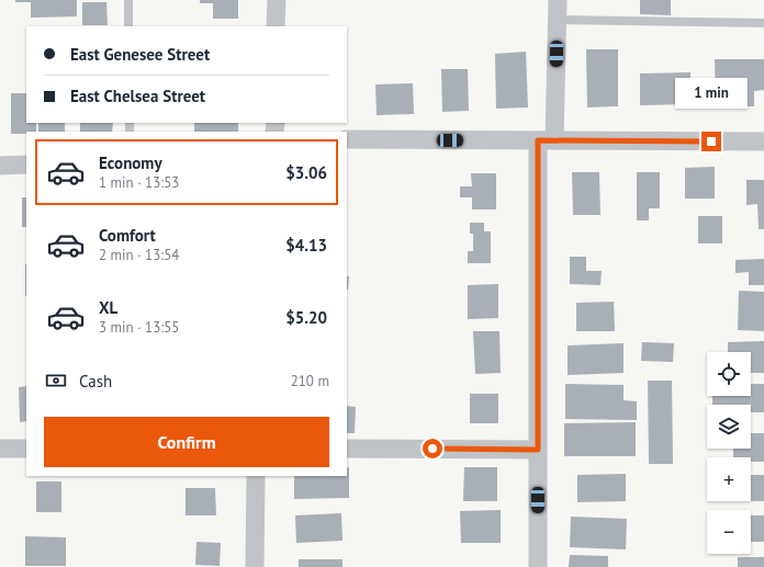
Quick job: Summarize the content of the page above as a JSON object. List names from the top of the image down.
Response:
{
  "page": {
    "banner": ["East Genesee Street", "East Chelsea Street"],
    "bubble": "1 min",
    "list": [
      {
        "name": "Economy",
        "note": "1 min · 13:53",
        "value": "$3.06"
      },
      {
        "name": "Comfort",
        "note": "2 min · 13:54",
        "value": "$4.13"
      },
      {
        "name": "XL",
        "note": "3 min · 13:55",
        "value": "$5.20"
      }
    ],
    "map_buttons": ["+", "−"],
    "pay": ["Cash", "210 m"],
    "buttons": "Confirm"
  }
}
